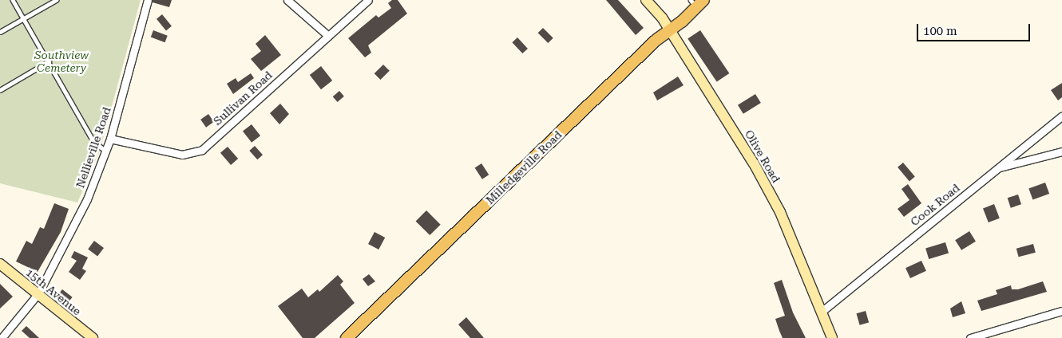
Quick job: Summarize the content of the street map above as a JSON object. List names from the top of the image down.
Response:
{
  "streets": {
    "main road": ["Milledgeville Road"],
    "street": [
      "Sullivan Road",
      "Nellieville Road",
      "Olive Road",
      "Cook Road",
      "15th Avenue"
    ]
  },
  "crossings": [
    ["Sullivan Road", "Nellieville Road"],
    ["Nellieville Road", "15th Avenue"],
    ["Olive Road", "Milledgeville Road"],
    ["Olive Road", "Cook Road"]
  ],
  "parks": ["Southview Cemetery"],
  "scale_bar": "100 m"
}
